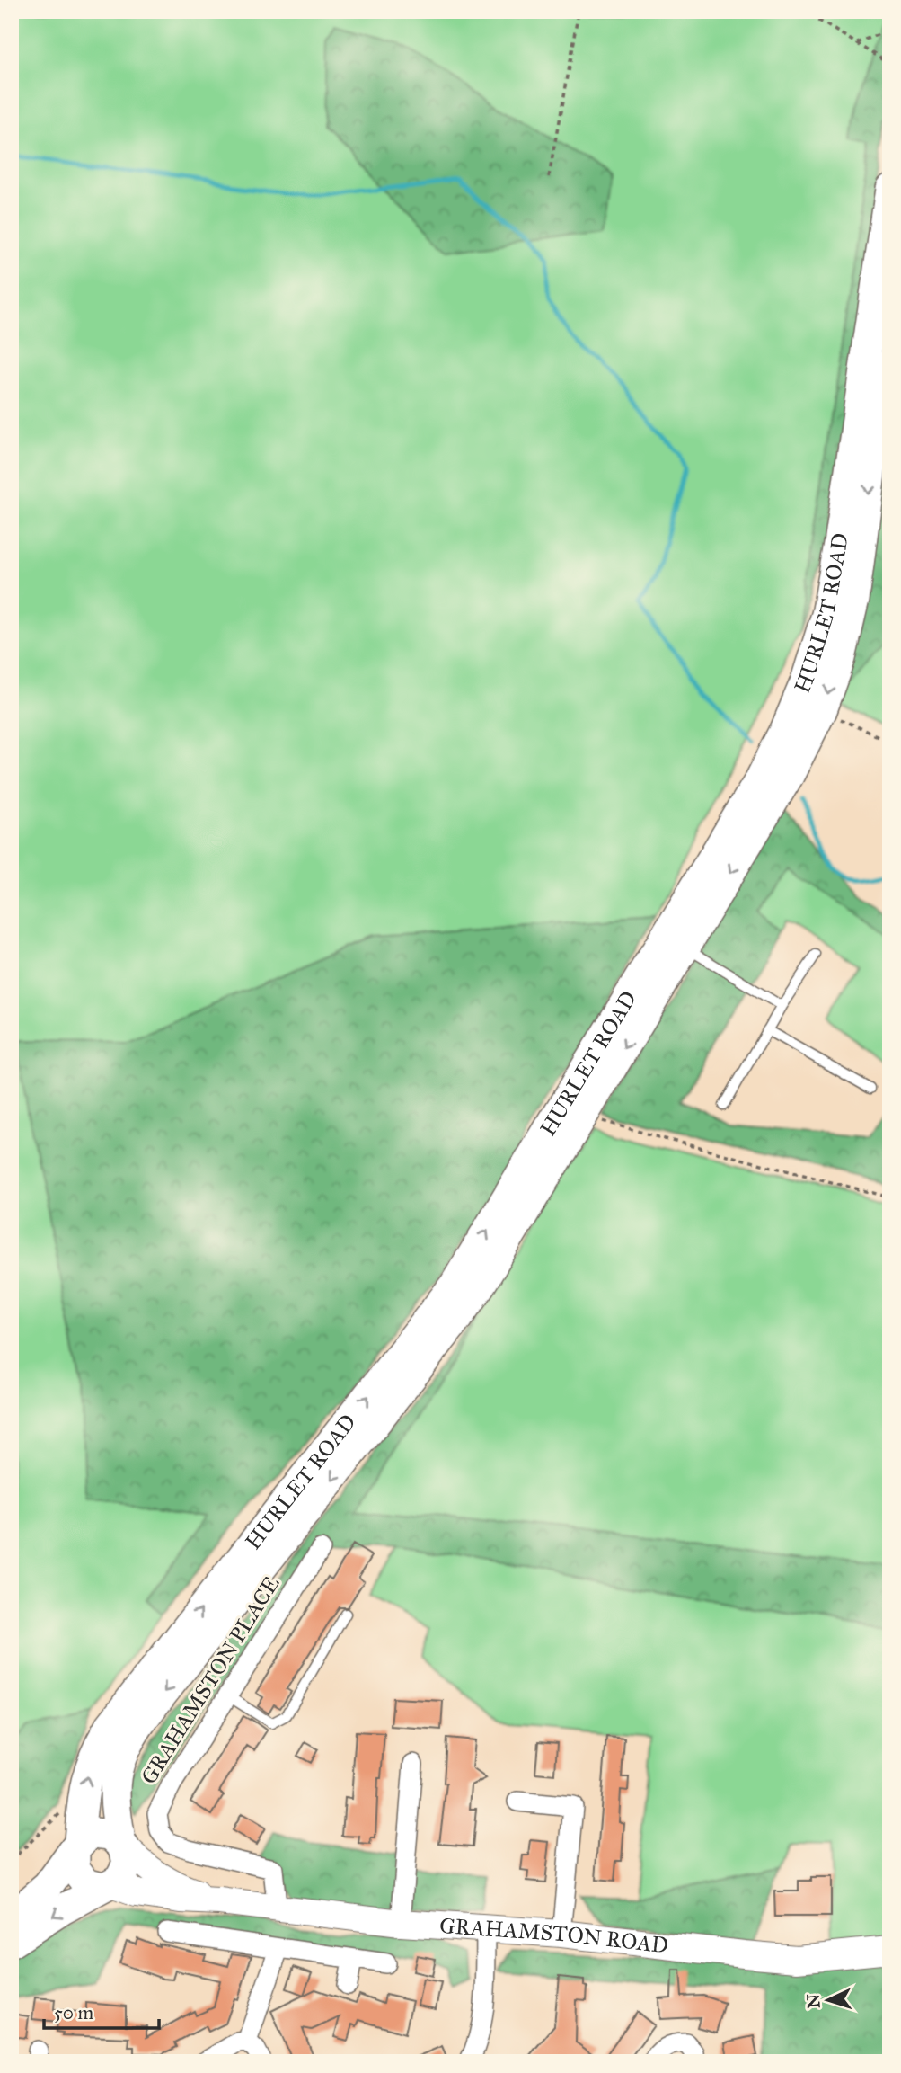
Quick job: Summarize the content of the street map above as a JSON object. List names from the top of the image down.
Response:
{
  "streets": {
    "main road": ["HURLET ROAD", "GRAHAMSTON ROAD"],
    "street": ["GRAHAMSTON PLACE"]
  },
  "crossings": [
    ["HURLET ROAD", "GRAHAMSTON ROAD"],
    ["GRAHAMSTON PLACE", "GRAHAMSTON ROAD"]
  ],
  "scale_bar": "50 m",
  "north": "left"
}
